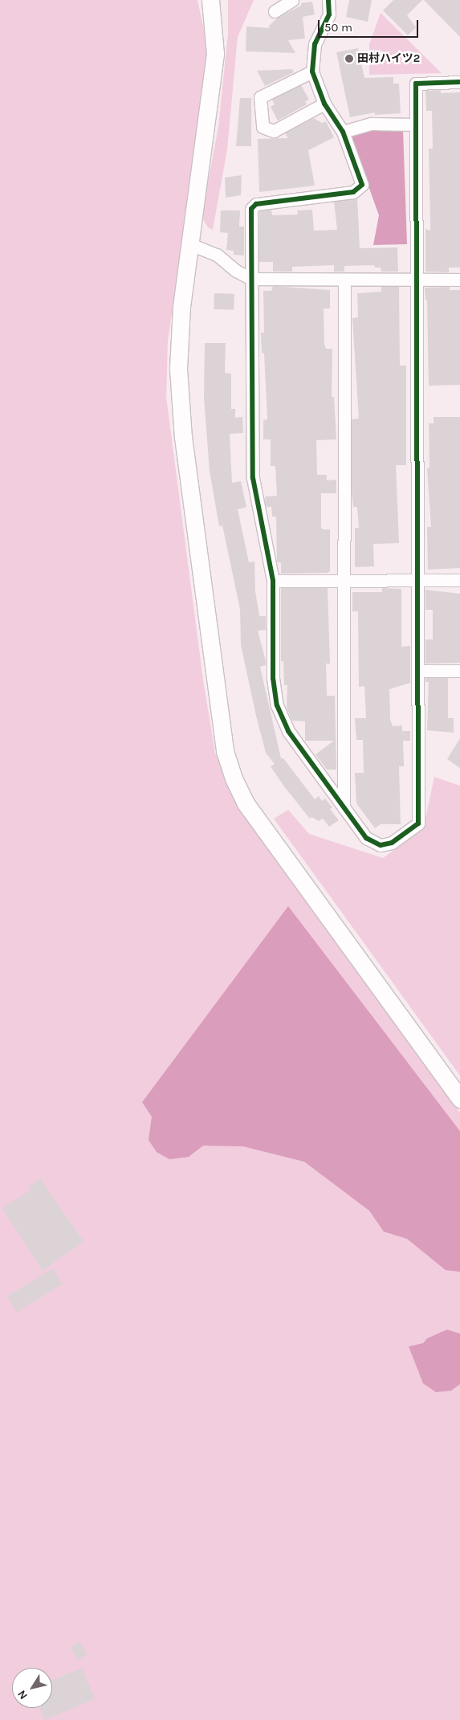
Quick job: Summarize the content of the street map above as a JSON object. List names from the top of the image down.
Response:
{
  "places": ["田村ハイツ2"],
  "scale_bar": "50 m",
  "north": "bottom left"
}
